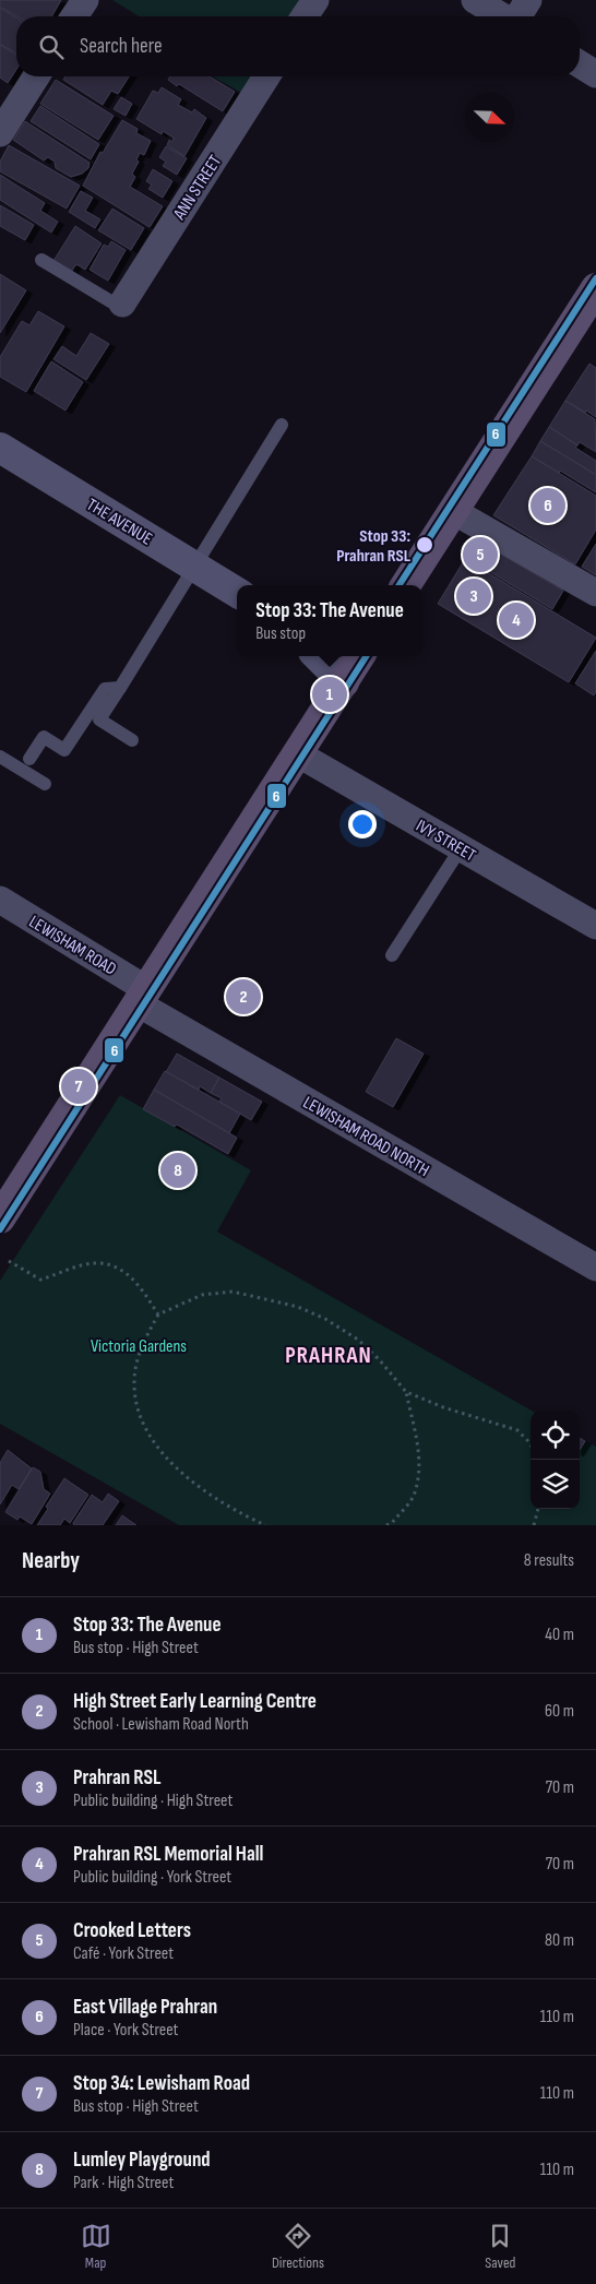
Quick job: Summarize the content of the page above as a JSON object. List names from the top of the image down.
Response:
{
  "streets": {
    "street": [
      "ANN STREET",
      "THE AVENUE",
      "IVY STREET",
      "LEWISHAM ROAD",
      "LEWISHAM ROAD NORTH"
    ]
  },
  "crossings": [
    ["LEWISHAM ROAD", "LEWISHAM ROAD NORTH"]
  ],
  "districts": ["PRAHRAN"],
  "parks": ["Victoria Gardens"],
  "places": ["Stop 33: Prahran RSL"],
  "lines": ["transit line 6"],
  "north": "bottom right",
  "page": {
    "search": "Search here",
    "pins": [
      "6",
      "5",
      "3",
      "4",
      "1",
      "2",
      "7",
      "8"
    ],
    "popup": ["Stop 33: The Avenue", "Bus stop"],
    "heading": ["Nearby", "8 results"],
    "list": [
      {
        "mark": "1",
        "name": "Stop 33: The Avenue",
        "note": "Bus stop · High Street",
        "value": "40 m"
      },
      {
        "mark": "2",
        "name": "High Street Early Learning Centre",
        "note": "School · Lewisham Road North",
        "value": "60 m"
      },
      {
        "mark": "3",
        "name": "Prahran RSL",
        "note": "Public building · High Street",
        "value": "70 m"
      },
      {
        "mark": "4",
        "name": "Prahran RSL Memorial Hall",
        "note": "Public building · York Street",
        "value": "70 m"
      },
      {
        "mark": "5",
        "name": "Crooked Letters",
        "note": "Café · York Street",
        "value": "80 m"
      },
      {
        "mark": "6",
        "name": "East Village Prahran",
        "note": "Place · York Street",
        "value": "110 m"
      },
      {
        "mark": "7",
        "name": "Stop 34: Lewisham Road",
        "note": "Bus stop · High Street",
        "value": "110 m"
      },
      {
        "mark": "8",
        "name": "Lumley Playground",
        "note": "Park · High Street",
        "value": "110 m"
      }
    ],
    "nav": ["Map", "Directions", "Saved"]
  }
}
